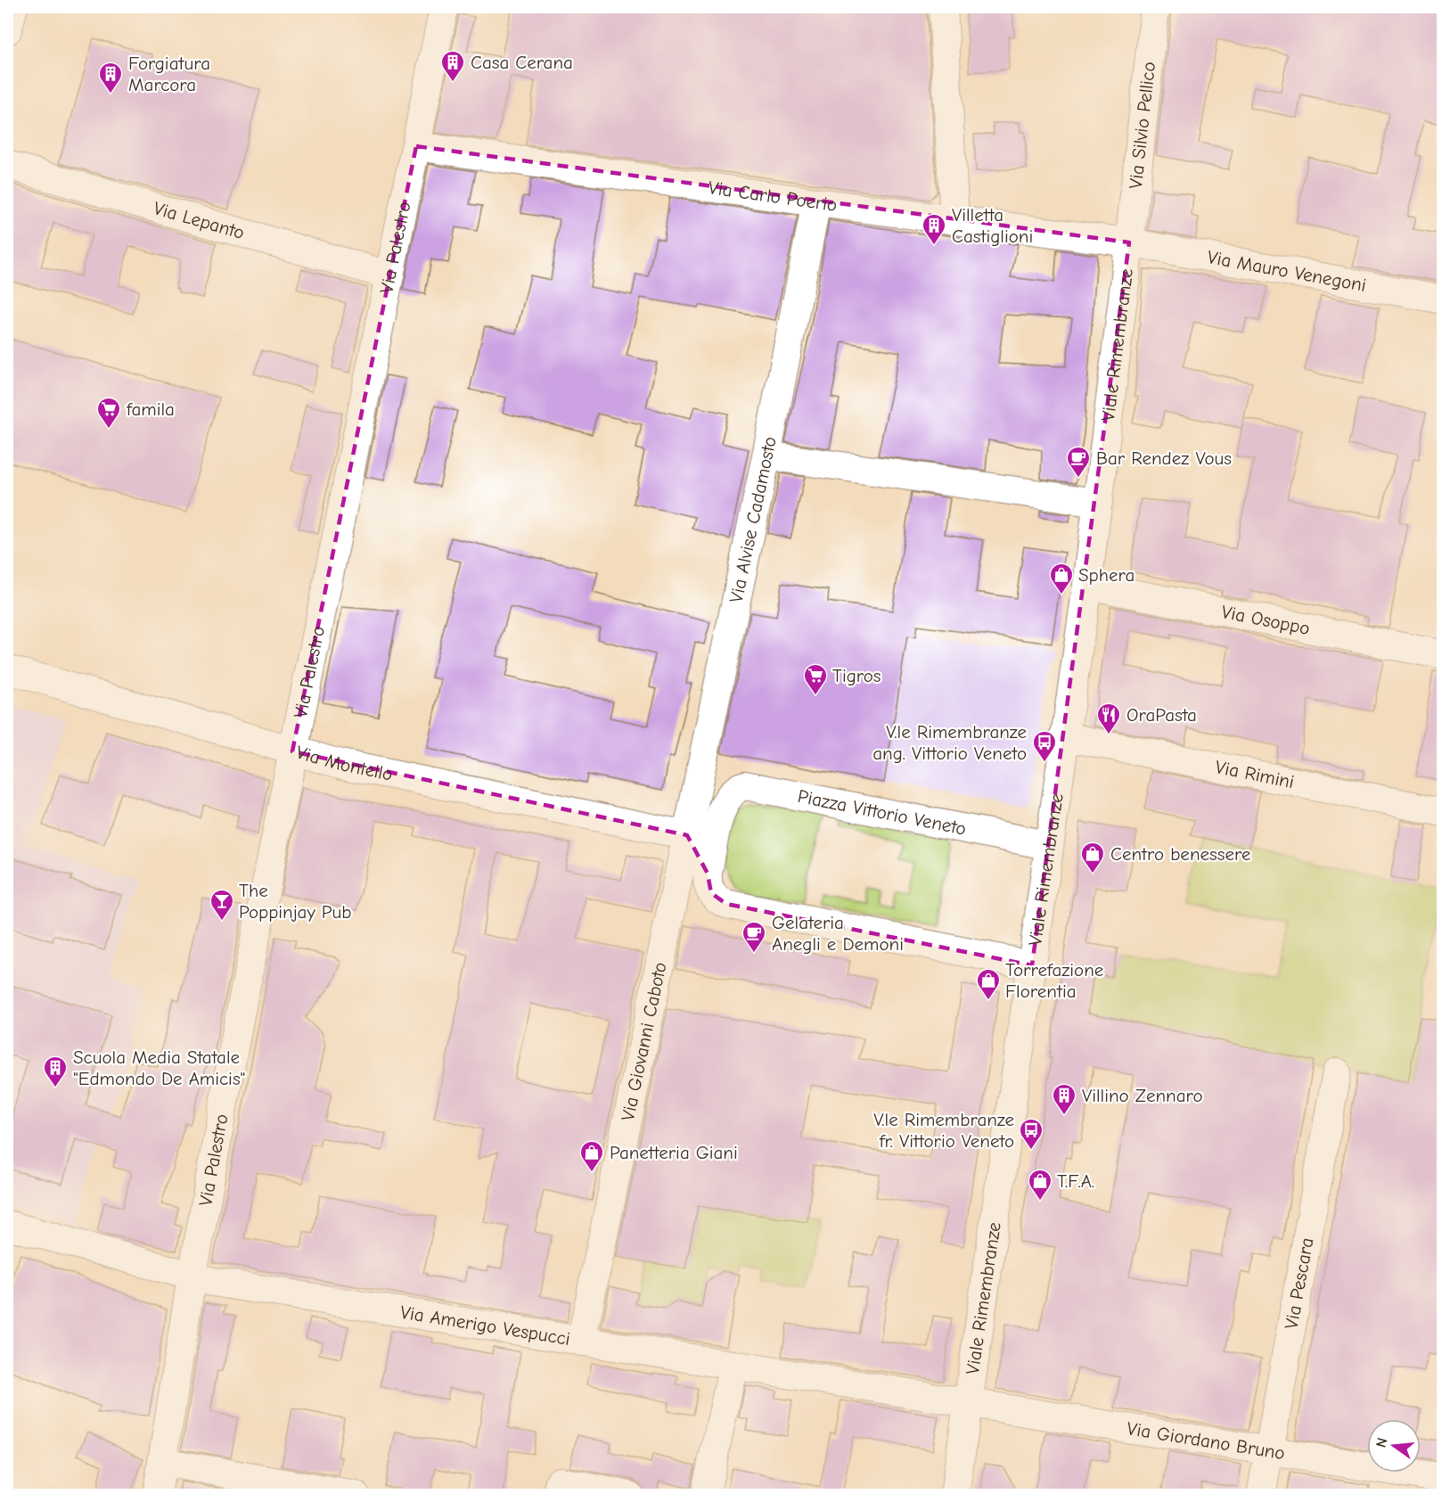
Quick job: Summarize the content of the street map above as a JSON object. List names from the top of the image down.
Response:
{
  "streets": {
    "street": [
      "Via Silvio Pellico",
      "Via Carlo Poerio",
      "Via Lepanto",
      "Via Palestro",
      "Via Mauro Venegoni",
      "Viale Rimembranze",
      "Via Alvise Cadamosto",
      "Via Osoppo",
      "Via Montello",
      "Via Rimini",
      "Piazza Vittorio Veneto",
      "Via Giovanni Caboto",
      "Via Pescara",
      "Via Amerigo Vespucci",
      "Via Giordano Bruno"
    ]
  },
  "crossings": [
    ["Via Silvio Pellico", "Via Carlo Poerio"],
    ["Via Silvio Pellico", "Via Mauro Venegoni"],
    ["Via Silvio Pellico", "Viale Rimembranze"],
    ["Via Carlo Poerio", "Via Palestro"],
    ["Via Carlo Poerio", "Via Mauro Venegoni"],
    ["Via Carlo Poerio", "Viale Rimembranze"],
    ["Via Carlo Poerio", "Via Alvise Cadamosto"],
    ["Via Lepanto", "Via Palestro"],
    ["Via Palestro", "Via Montello"],
    ["Via Palestro", "Via Amerigo Vespucci"],
    ["Via Mauro Venegoni", "Viale Rimembranze"],
    ["Viale Rimembranze", "Via Osoppo"],
    ["Viale Rimembranze", "Via Rimini"],
    ["Viale Rimembranze", "Piazza Vittorio Veneto"],
    ["Viale Rimembranze", "Via Amerigo Vespucci"],
    ["Viale Rimembranze", "Via Giordano Bruno"],
    ["Via Alvise Cadamosto", "Via Montello"],
    ["Via Alvise Cadamosto", "Piazza Vittorio Veneto"],
    ["Via Alvise Cadamosto", "Via Giovanni Caboto"],
    ["Via Montello", "Piazza Vittorio Veneto"],
    ["Via Montello", "Via Giovanni Caboto"],
    ["Piazza Vittorio Veneto", "Via Giovanni Caboto"],
    ["Via Giovanni Caboto", "Via Amerigo Vespucci"],
    ["Via Pescara", "Via Giordano Bruno"],
    ["Via Amerigo Vespucci", "Via Giordano Bruno"]
  ],
  "places": {
    "building": [
      "Casa Cerana",
      "Forgiatura Marcora",
      "Villetta Castiglioni",
      "Scuola Media Statale \"Edmondo De Amicis\"",
      "Villino Zennaro"
    ],
    "supermarket": ["famila", "Tigros"],
    "cafe": ["Bar Rendez Vous", "Gelateria Anegli e Demoni"],
    "shop": [
      "Sphera",
      "Centro benessere",
      "Torrefazione Florentia",
      "Panetteria Giani",
      "T.F.A."
    ],
    "restaurant": ["OraPasta"],
    "bus stop": ["V.le Rimembranze ang. Vittorio Veneto", "V.le Rimembranze fr. Vittorio Veneto"],
    "bar": ["The Poppinjay Pub"]
  },
  "north": "left"
}
